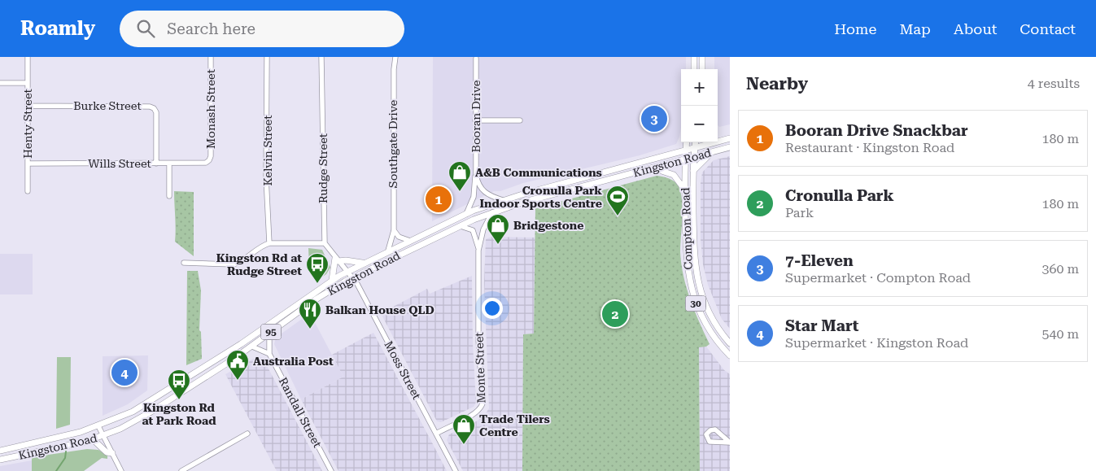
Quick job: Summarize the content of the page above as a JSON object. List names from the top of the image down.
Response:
{
  "streets": {
    "main road": [
      "Kingston Road",
      "Compton Road",
      "30",
      "95"
    ],
    "street": [
      "Burke Street",
      "Monash Street",
      "Booran Drive",
      "Henty Street",
      "Southgate Drive",
      "Kelvin Street",
      "Wills Street",
      "Rudge Street",
      "Monte Street",
      "Moss Street",
      "Randall Street"
    ]
  },
  "crossings": [
    ["Burke Street", "Henty Street"],
    ["Burke Street", "Wills Street"],
    ["Monash Street", "Wills Street"],
    ["Booran Drive", "Kingston Road"],
    ["Henty Street", "Wills Street"],
    ["Southgate Drive", "Kingston Road"],
    ["Kingston Road", "Compton Road"],
    ["Kingston Road", "Monte Street"],
    ["Kingston Road", "Moss Street"],
    ["Kingston Road", "Randall Street"],
    ["Monte Street", "Moss Street"]
  ],
  "places": {
    "shop": ["A&B Communications", "Bridgestone", "Trade Tilers Centre"],
    "sports": ["Cronulla Park Indoor Sports Centre"],
    "bus stop": ["Kingston Rd at Rudge Street", "Kingston Rd at Park Road"],
    "restaurant": ["Balkan House QLD"],
    "public building": ["Australia Post"]
  },
  "page": {
    "header": "Roamly",
    "search": "Search here",
    "nav": [
      "Home",
      "Map",
      "About",
      "Contact"
    ],
    "heading": ["Nearby", "4 results"],
    "map_buttons": ["+", "−"],
    "pins": [
      "3",
      "1",
      "2",
      "4"
    ],
    "list": [
      {
        "mark": "1",
        "name": "Booran Drive Snackbar",
        "note": "Restaurant · Kingston Road",
        "value": "180 m"
      },
      {
        "mark": "2",
        "name": "Cronulla Park",
        "note": "Park",
        "value": "180 m"
      },
      {
        "mark": "3",
        "name": "7-Eleven",
        "note": "Supermarket · Compton Road",
        "value": "360 m"
      },
      {
        "mark": "4",
        "name": "Star Mart",
        "note": "Supermarket · Kingston Road",
        "value": "540 m"
      }
    ]
  }
}
